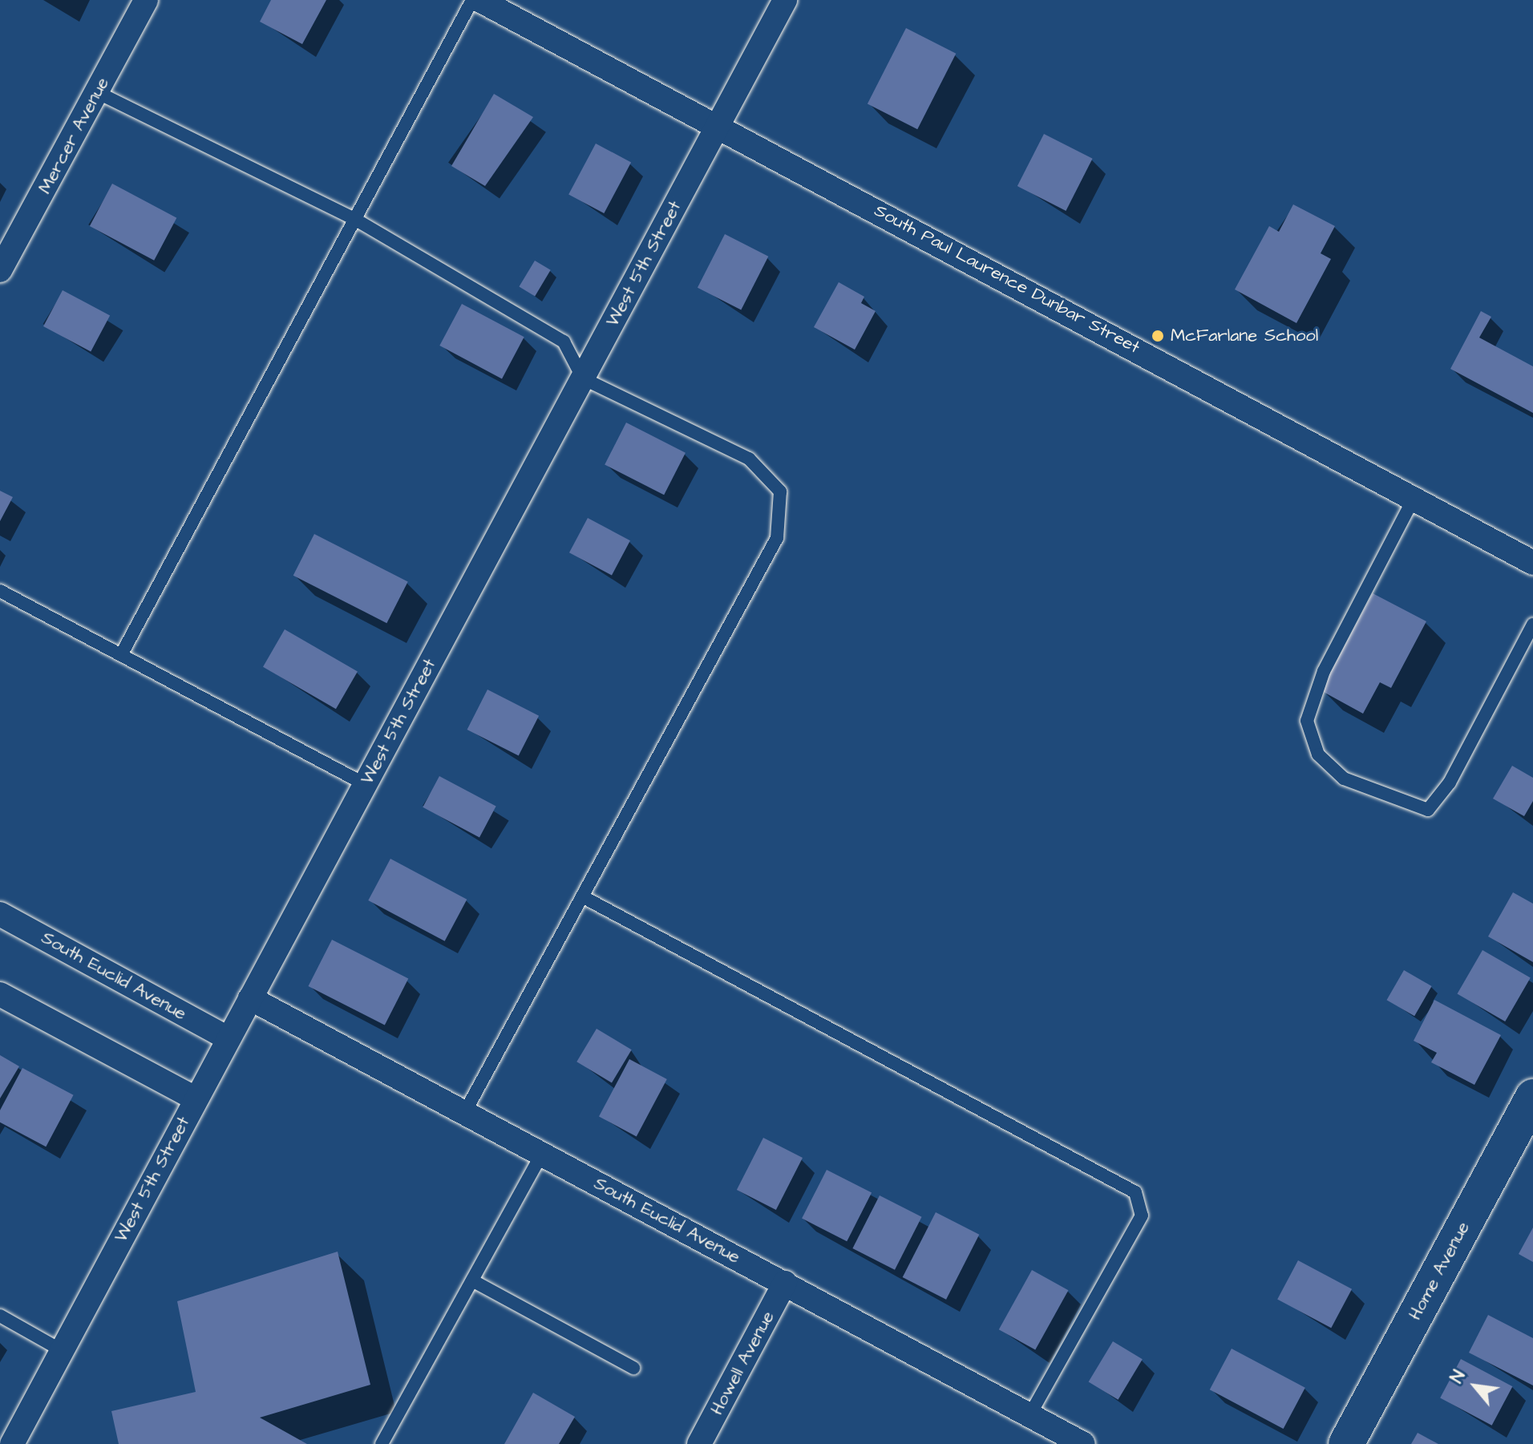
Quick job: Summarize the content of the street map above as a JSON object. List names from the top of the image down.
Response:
{
  "streets": {
    "street": [
      "Mercer Avenue",
      "West 5th Street",
      "South Paul Laurence Dunbar Street",
      "South Euclid Avenue",
      "Home Avenue",
      "Howell Avenue"
    ]
  },
  "crossings": [
    ["West 5th Street", "South Paul Laurence Dunbar Street"],
    ["West 5th Street", "South Euclid Avenue"],
    ["South Euclid Avenue", "Howell Avenue"]
  ],
  "places": ["McFarlane School"],
  "north": "top left"
}
